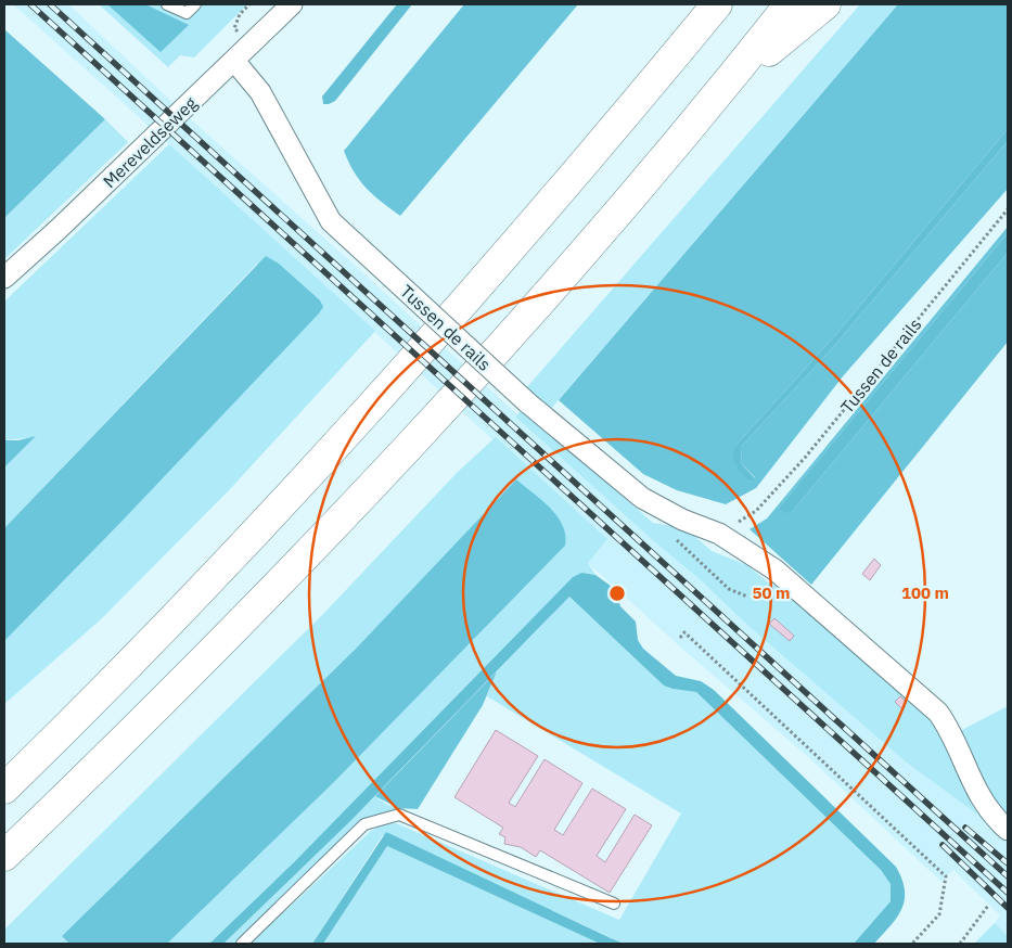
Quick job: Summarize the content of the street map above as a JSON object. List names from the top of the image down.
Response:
{
  "streets": {
    "street": ["Mereveldseweg", "Tussen de rails"]
  },
  "crossings": [
    ["Mereveldseweg", "Tussen de rails"]
  ],
  "rings": ["50 m", "100 m"]
}
